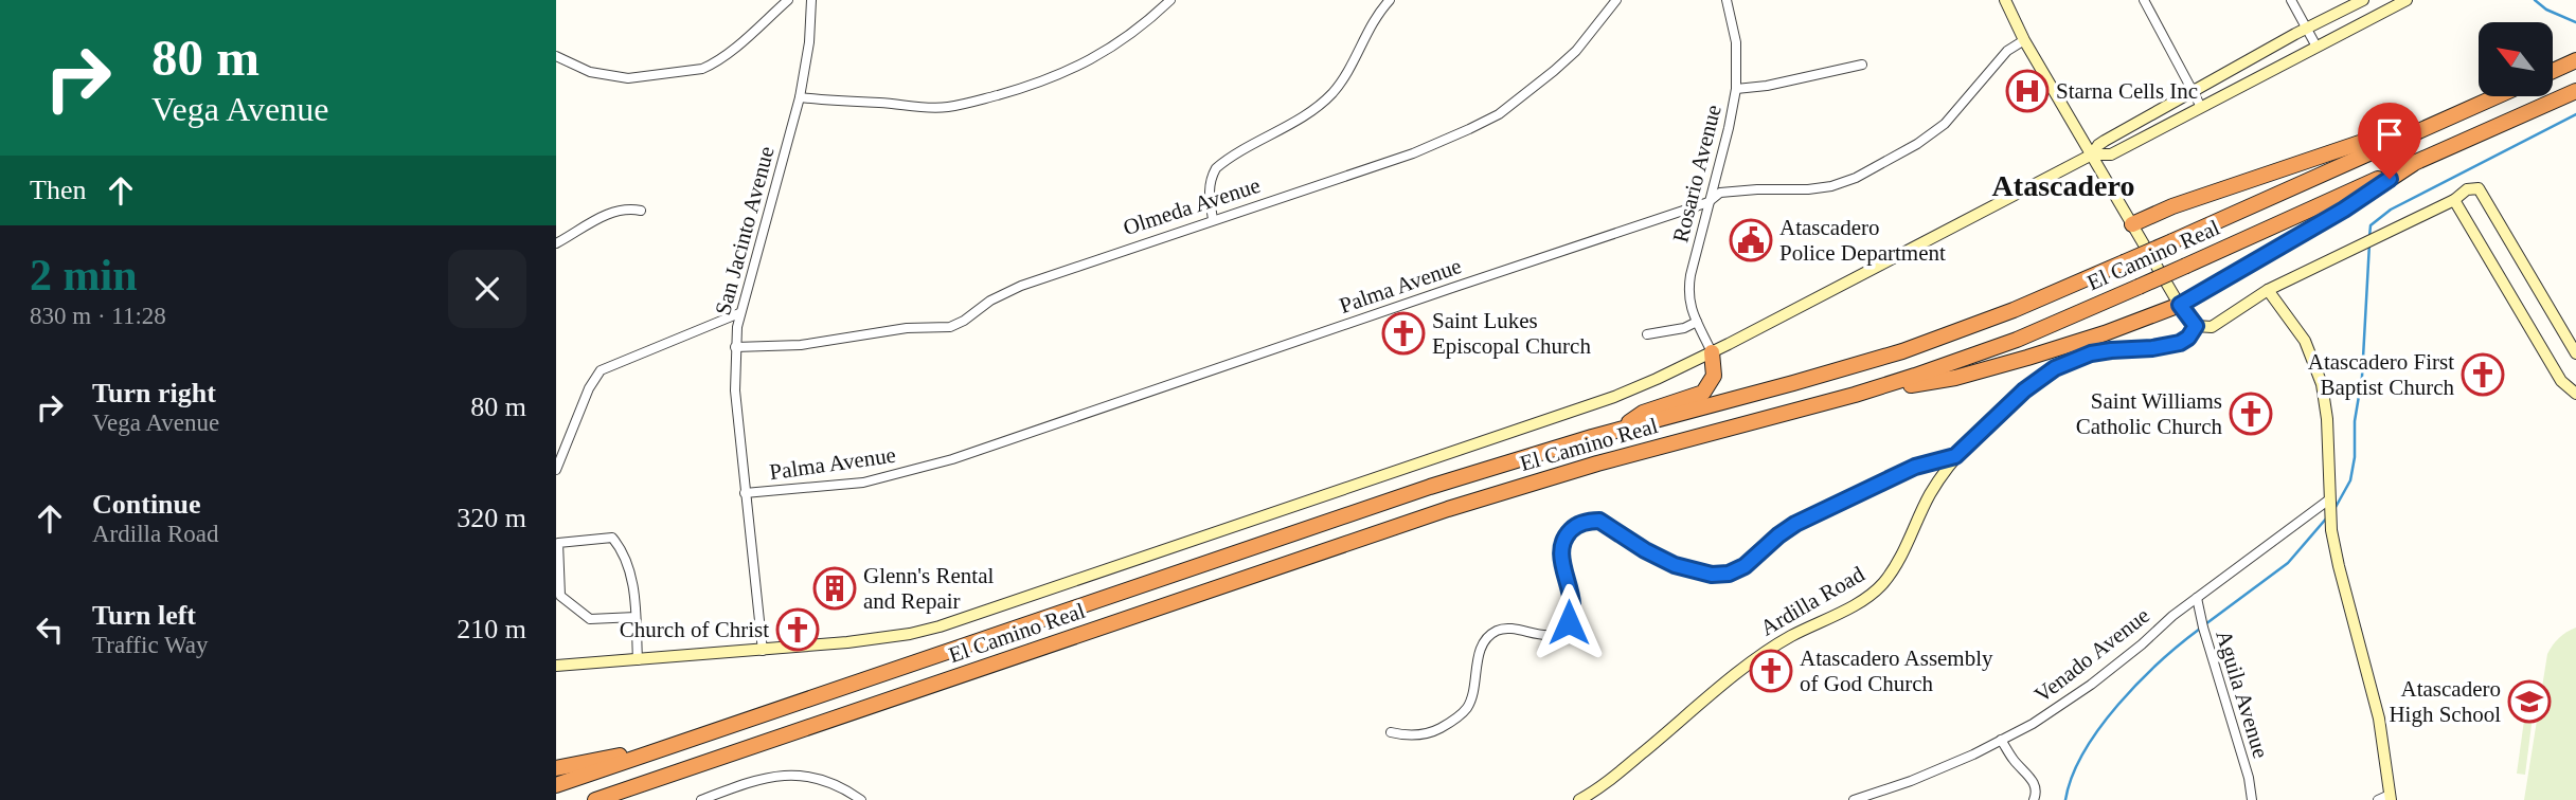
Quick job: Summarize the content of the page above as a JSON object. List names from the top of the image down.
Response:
{
  "streets": {
    "highway": ["El Camino Real"],
    "street": [
      "Rosario Avenue",
      "Olmeda Avenue",
      "San Jacinto Avenue",
      "Palma Avenue",
      "Ardilla Road",
      "Venado Avenue",
      "Aguila Avenue"
    ]
  },
  "crossings": [
    ["Rosario Avenue", "El Camino Real"],
    ["Rosario Avenue", "Palma Avenue"],
    ["Olmeda Avenue", "San Jacinto Avenue"],
    ["San Jacinto Avenue", "El Camino Real"],
    ["San Jacinto Avenue", "Palma Avenue"],
    ["Venado Avenue", "Aguila Avenue"]
  ],
  "districts": ["Atascadero"],
  "places": {
    "hospital": ["Starna Cells Inc"],
    "public building": ["Atascadero Police Department"],
    "church": [
      "Saint Lukes Episcopal Church",
      "Atascadero First Baptist Church",
      "Saint Williams Catholic Church",
      "Church of Christ",
      "Atascadero Assembly of God Church"
    ],
    "building": ["Glenn's Rental and Repair"],
    "school or university": ["Atascadero High School"]
  },
  "north": "top left",
  "page": {
    "turn": ["80 m", "Vega Avenue"],
    "then": "Then",
    "heading": ["2 min", "830 m · 11:28"],
    "list": [
      {
        "name": "Turn right",
        "note": "Vega Avenue",
        "value": "80 m"
      },
      {
        "name": "Continue",
        "note": "Ardilla Road",
        "value": "320 m"
      },
      {
        "name": "Turn left",
        "note": "Traffic Way",
        "value": "210 m"
      }
    ]
  }
}
